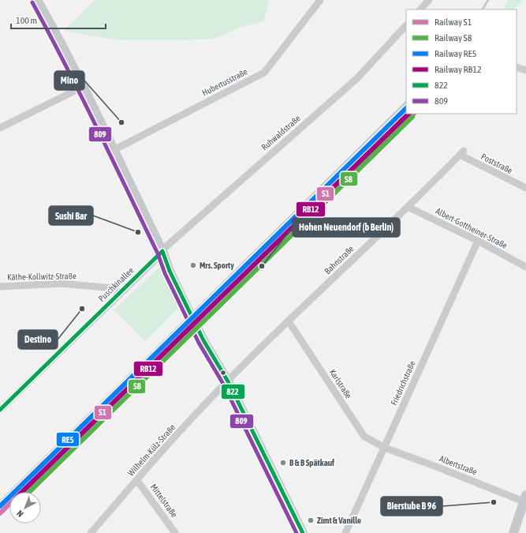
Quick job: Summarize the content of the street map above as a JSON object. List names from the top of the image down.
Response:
{
  "streets": {
    "street": [
      "Hubertusstraße",
      "Ruhwaldstraße",
      "Poststraße",
      "Albert-Gottheiner-Straße",
      "Bahnstraße",
      "Käthe-Kollwitz-Straße",
      "Puschkinallee",
      "Friedrichstraße",
      "Karlstraße",
      "Wilhelm-Külz-Straße",
      "Albertstraße",
      "Mittelstraße"
    ]
  },
  "crossings": [
    ["Ruhwaldstraße", "Puschkinallee"],
    ["Poststraße", "Bahnstraße"],
    ["Albert-Gottheiner-Straße", "Bahnstraße"],
    ["Albert-Gottheiner-Straße", "Friedrichstraße"],
    ["Bahnstraße", "Karlstraße"],
    ["Bahnstraße", "Wilhelm-Külz-Straße"],
    ["Käthe-Kollwitz-Straße", "Puschkinallee"],
    ["Friedrichstraße", "Karlstraße"],
    ["Friedrichstraße", "Albertstraße"],
    ["Karlstraße", "Albertstraße"],
    ["Wilhelm-Külz-Straße", "Mittelstraße"]
  ],
  "places": [
    "Mino",
    "Sushi Bar",
    "Mrs. Sporty",
    "Hohen Neuendorf (b Berlin)",
    "Destino",
    "B & B Spätkauf",
    "Bierstube B 96",
    "Zimt & Vanille"
  ],
  "lines": [
    "transit line 809",
    "rail line RE5",
    "rail line S1",
    "rail line RB12",
    "rail line S8",
    "transit line 822"
  ],
  "legend": [
    "Railway S1",
    "Railway S8",
    "Railway RE5",
    "Railway RB12",
    "822",
    "809"
  ],
  "scale_bar": "100 m",
  "north": "bottom left"
}
